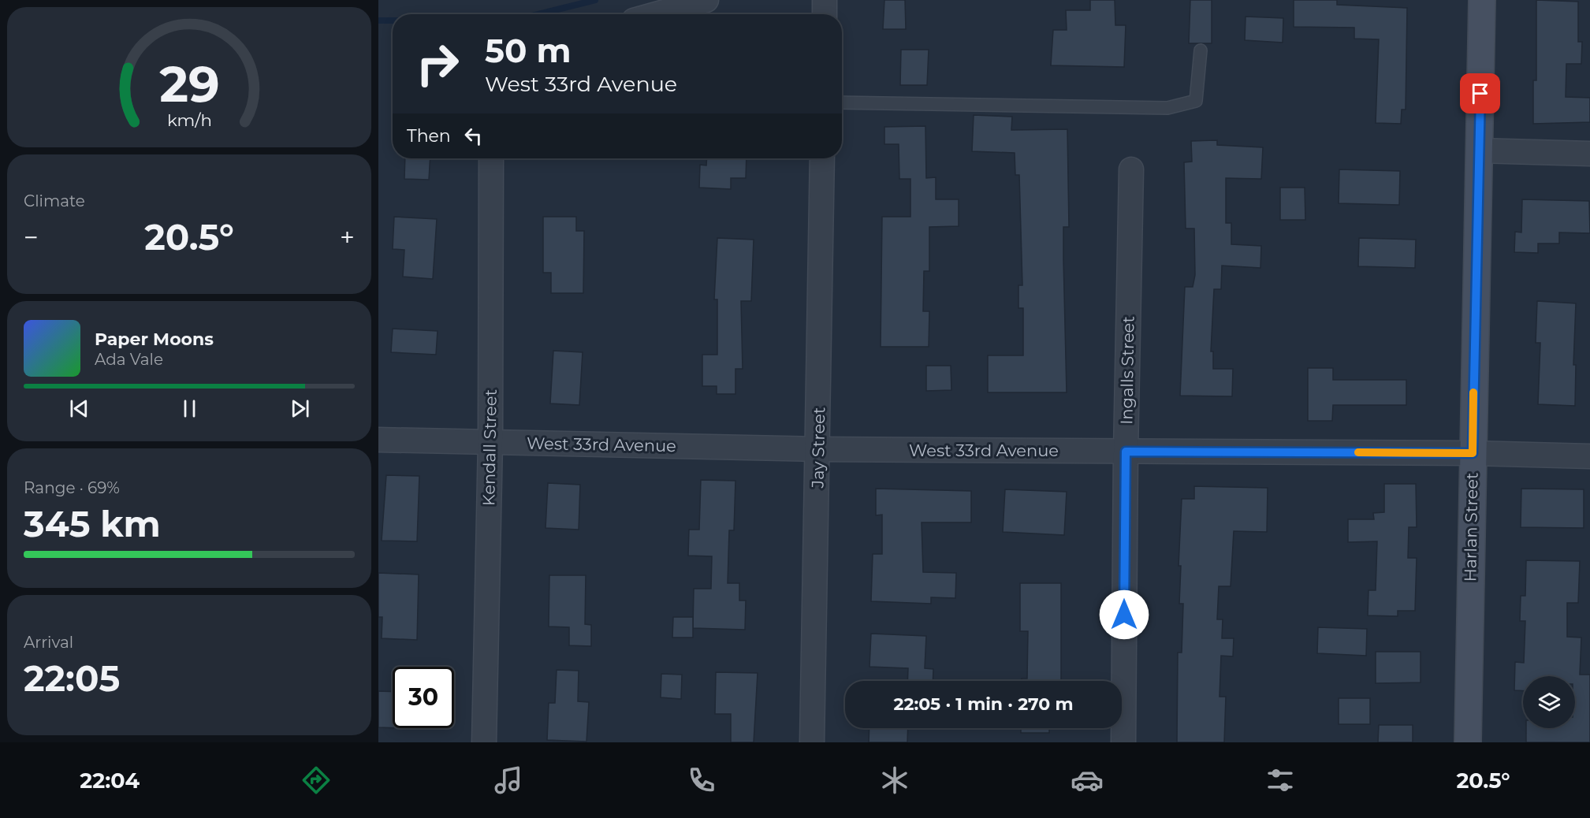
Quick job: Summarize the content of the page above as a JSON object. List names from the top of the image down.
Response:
{
  "streets": {
    "street": [
      "Ingalls Street",
      "West 33rd Avenue",
      "Kendall Street",
      "Jay Street",
      "Harlan Street"
    ]
  },
  "crossings": [
    ["Ingalls Street", "West 33rd Avenue"],
    ["West 33rd Avenue", "Kendall Street"],
    ["West 33rd Avenue", "Jay Street"],
    ["West 33rd Avenue", "Harlan Street"]
  ],
  "page": {
    "turn": ["50 m", "West 33rd Avenue"],
    "then": "Then",
    "tile": [
      "Climate",
      ["Range · 69%", "345 km"],
      ["Arrival", "22:05"]
    ],
    "heat": ["−", "20.5°", "+"],
    "song": ["Paper Moons", "Ada Vale"],
    "limit": "30",
    "trip": "22:05 · 1 min · 270 m",
    "tabs": ["22:04", "20.5°"],
    "gauge": ["29", "km/h"]
  }
}
